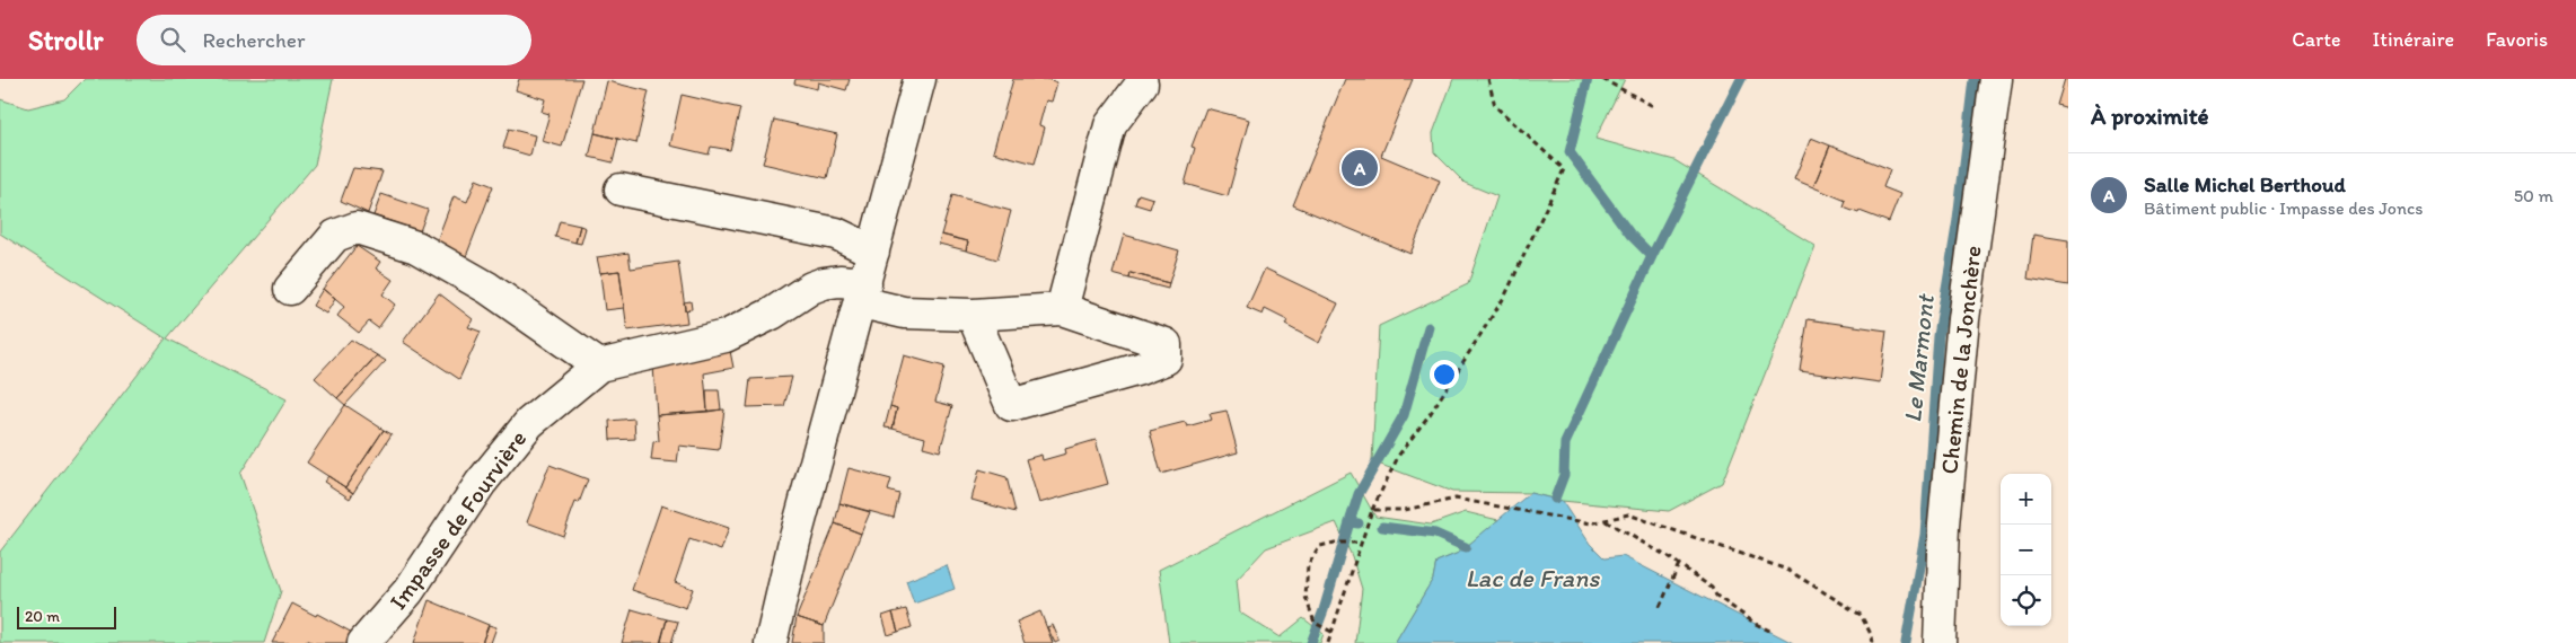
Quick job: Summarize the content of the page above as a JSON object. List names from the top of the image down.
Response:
{
  "streets": {
    "street": ["Chemin de la Jonchère", "Impasse de Fourvière"]
  },
  "water": ["Le Marmont", "Lac de Frans"],
  "scale_bar": "20 m",
  "page": {
    "header": "Strollr",
    "search": "Rechercher",
    "nav": ["Carte", "Itinéraire", "Favoris"],
    "heading": "À proximité",
    "pins": "A",
    "list": [
      {
        "mark": "A",
        "name": "Salle Michel Berthoud",
        "note": "Bâtiment public · Impasse des Joncs",
        "value": "50 m"
      }
    ],
    "map_buttons": ["+", "−"],
    "scale": "20 m"
  }
}
